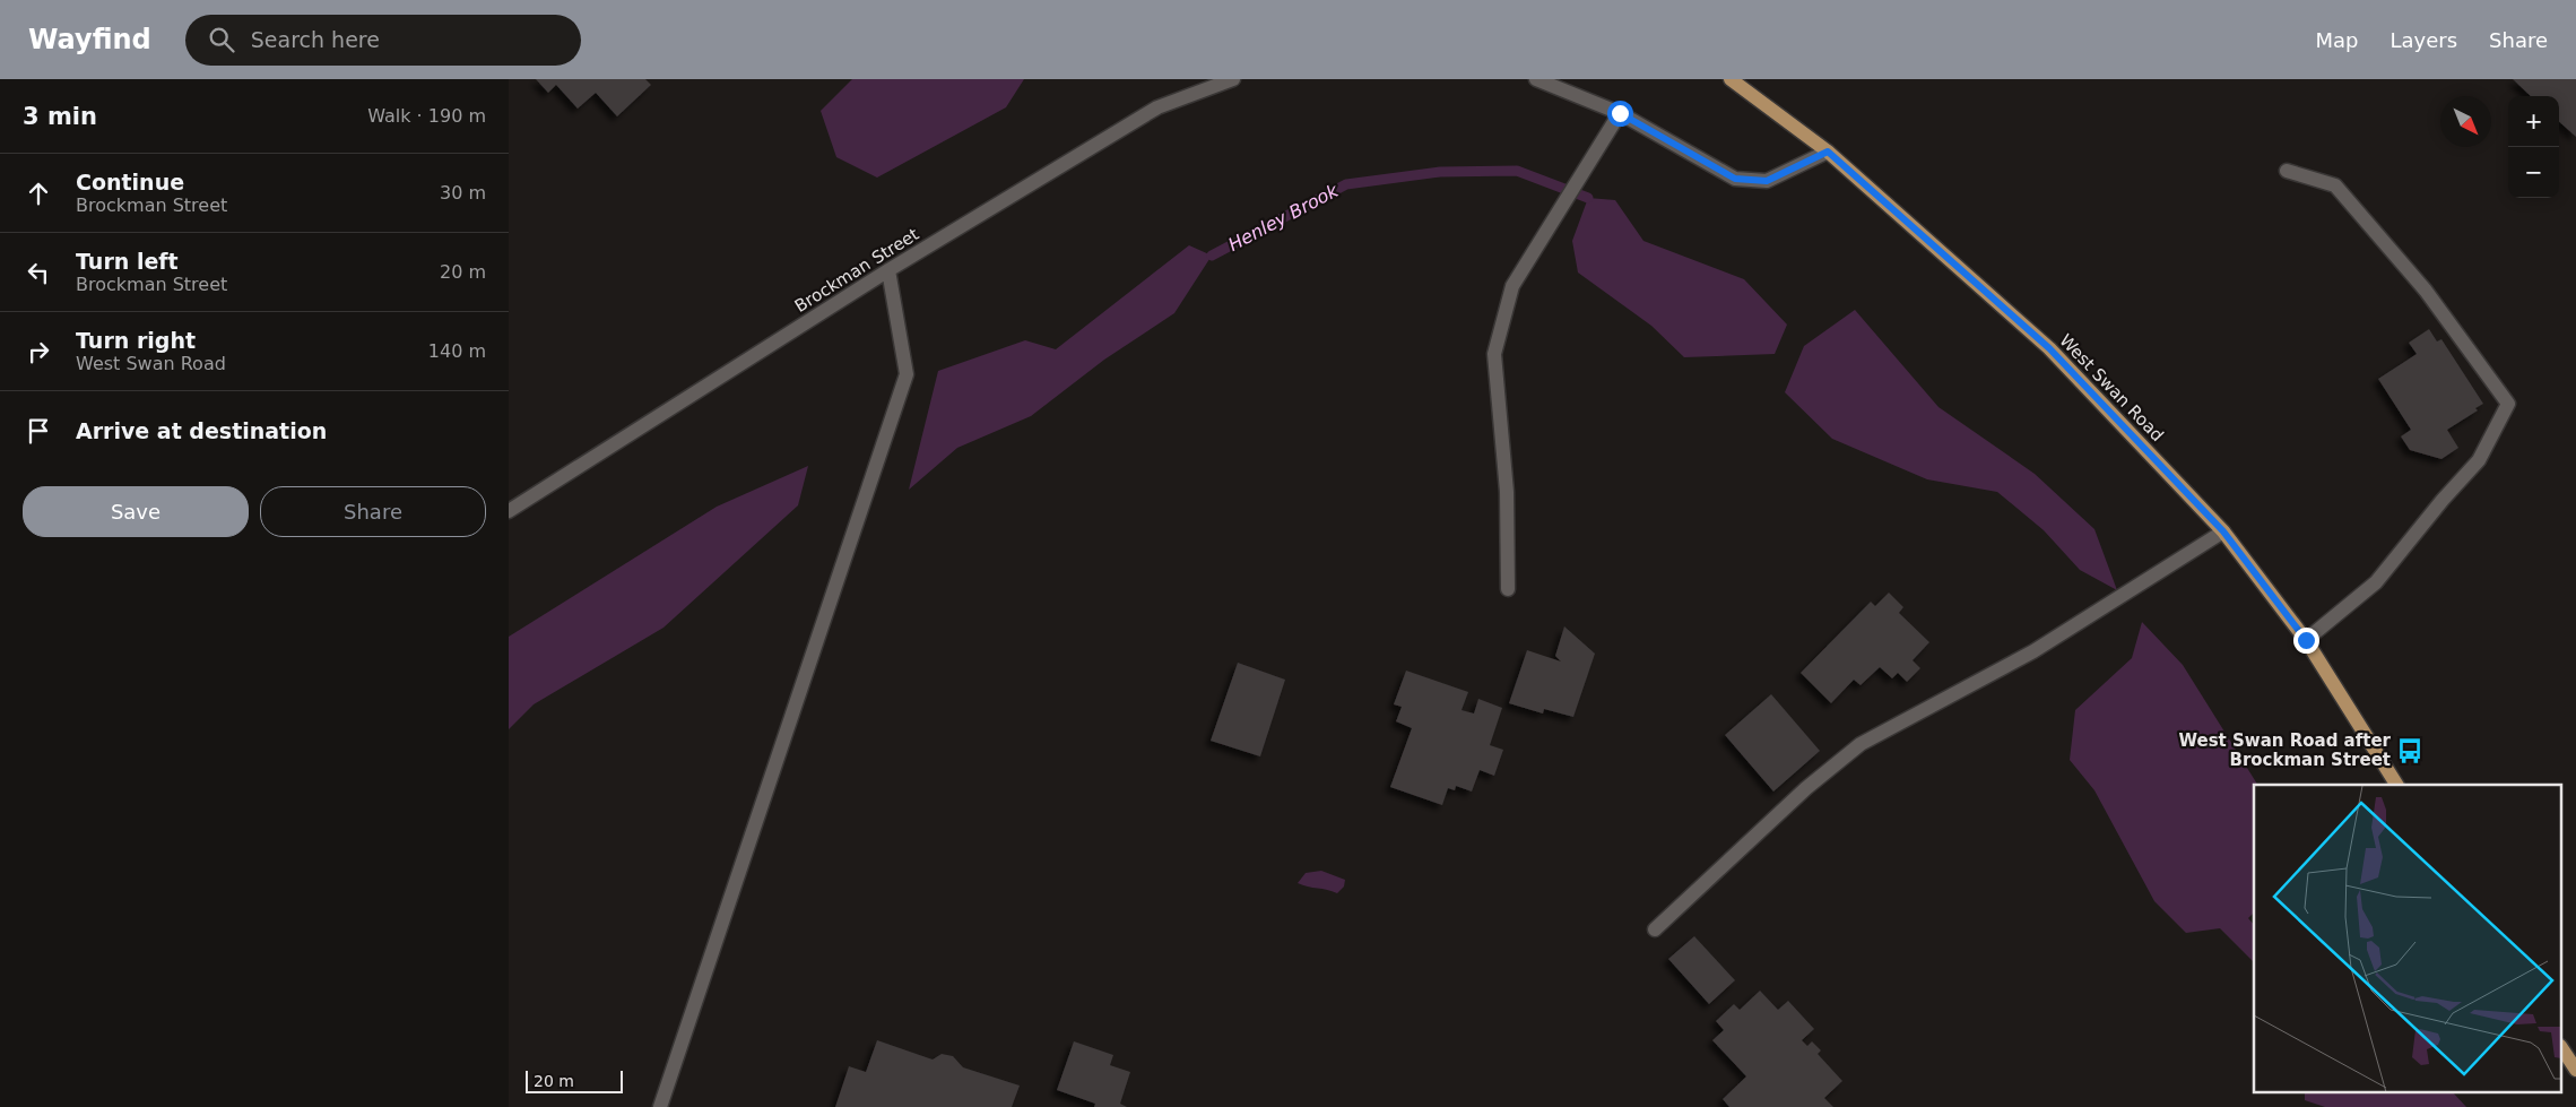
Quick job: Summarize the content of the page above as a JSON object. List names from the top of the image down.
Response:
{
  "streets": {
    "main road": ["West Swan Road"],
    "street": ["Brockman Street"]
  },
  "water": ["Henley Brook"],
  "places": {
    "bus stop": ["West Swan Road after Brockman Street"]
  },
  "scale_bar": "20 m",
  "north": "bottom right",
  "page": {
    "header": "Wayfind",
    "search": "Search here",
    "nav": ["Map", "Layers", "Share"],
    "heading": ["3 min", "Walk · 190 m"],
    "map_buttons": ["+", "−"],
    "list": [
      ["Continue", "Brockman Street", "30 m"],
      ["Turn left", "Brockman Street", "20 m"],
      ["Turn right", "West Swan Road", "140 m"],
      "Arrive at destination"
    ],
    "buttons": ["Save", "Share"],
    "scale": "20 m"
  }
}
